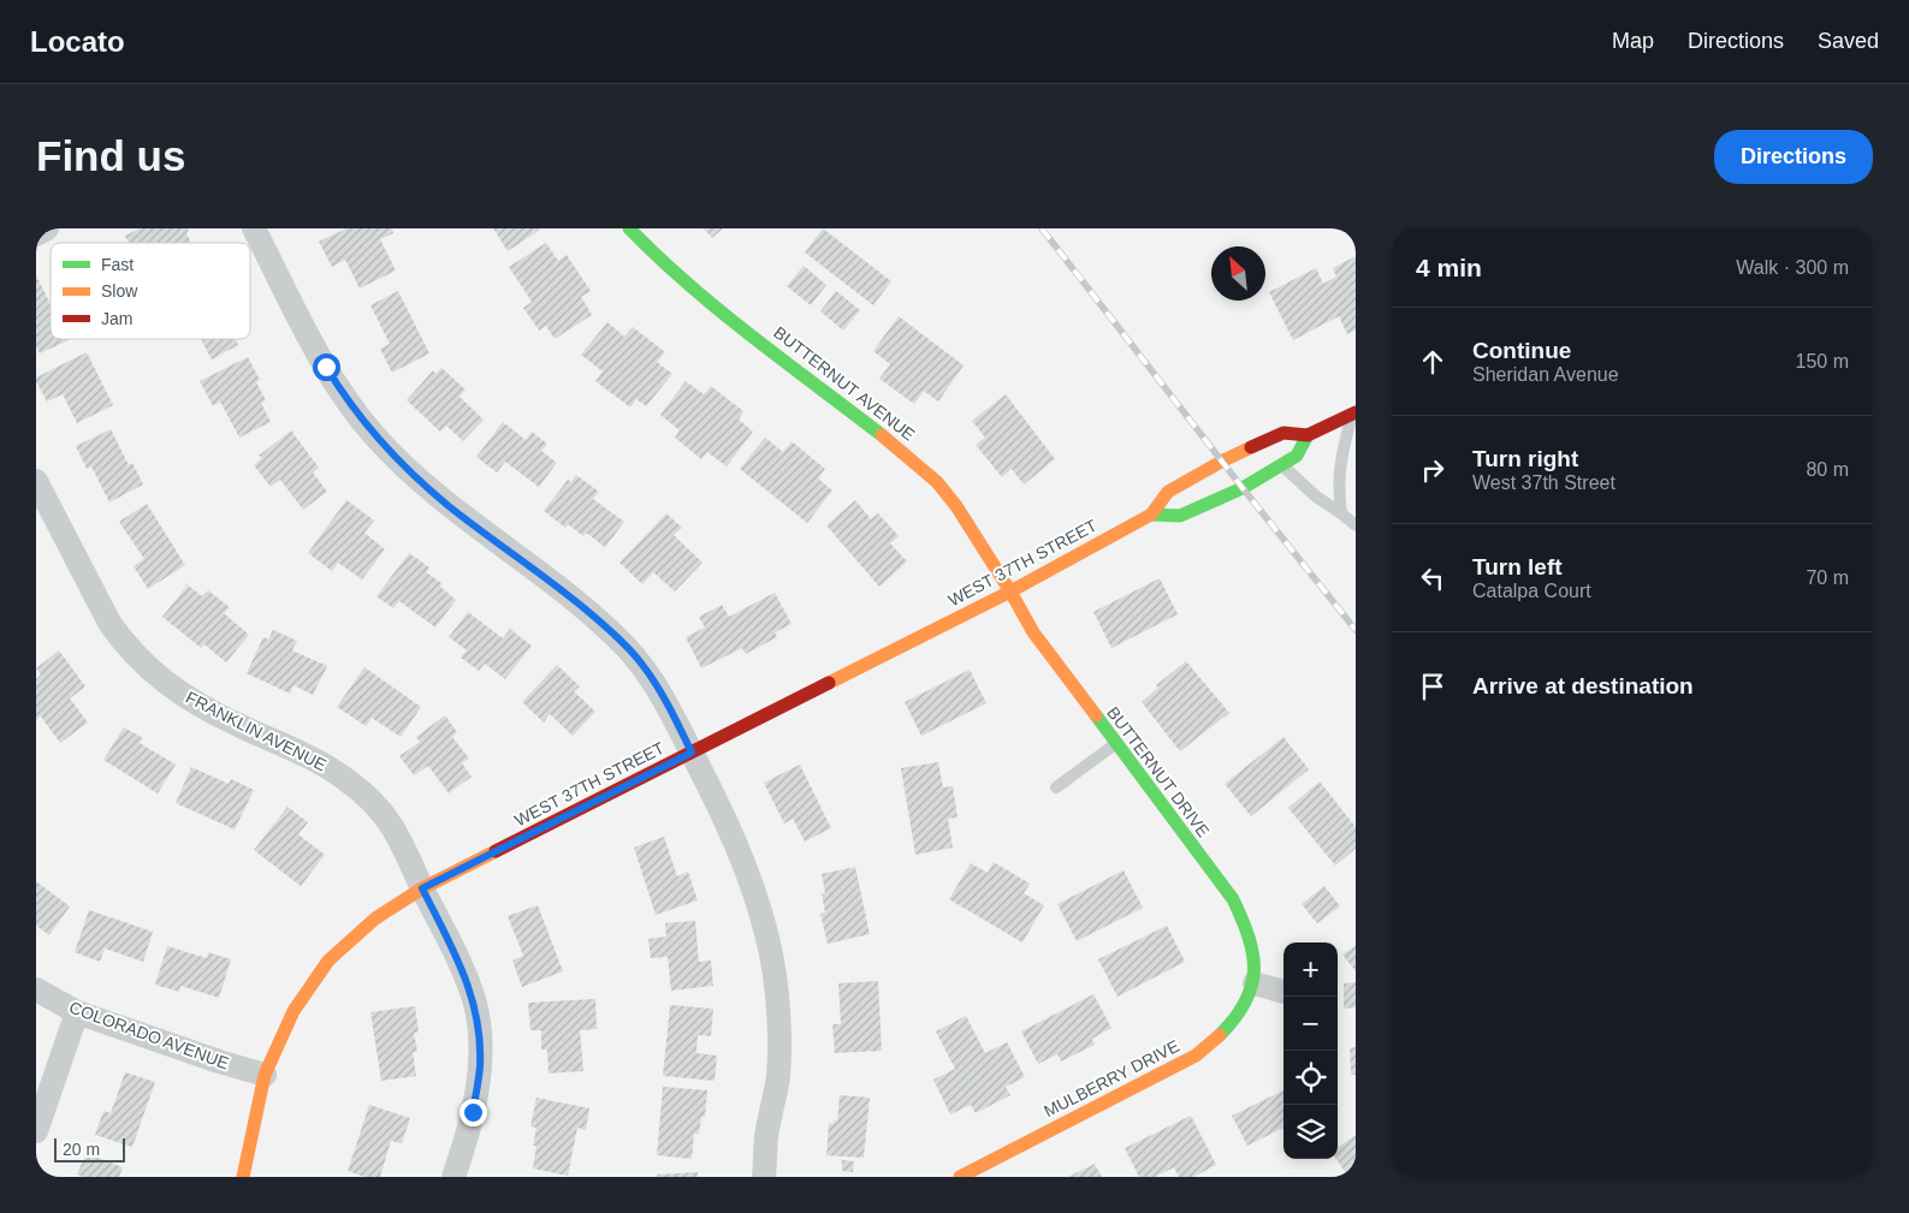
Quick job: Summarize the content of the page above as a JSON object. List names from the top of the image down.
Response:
{
  "streets": {
    "street": [
      "BUTTERNUT AVENUE",
      "WEST 37TH STREET",
      "FRANKLIN AVENUE",
      "BUTTERNUT DRIVE",
      "COLORADO AVENUE",
      "MULBERRY DRIVE"
    ]
  },
  "crossings": [
    ["BUTTERNUT AVENUE", "WEST 37TH STREET"],
    ["BUTTERNUT AVENUE", "BUTTERNUT DRIVE"],
    ["WEST 37TH STREET", "FRANKLIN AVENUE"],
    ["WEST 37TH STREET", "BUTTERNUT DRIVE"],
    ["WEST 37TH STREET", "COLORADO AVENUE"],
    ["BUTTERNUT DRIVE", "MULBERRY DRIVE"]
  ],
  "legend": ["Fast", "Slow", "Jam"],
  "scale_bar": "20 m",
  "north": "top left",
  "page": {
    "header": "Locato",
    "nav": ["Map", "Directions", "Saved"],
    "buttons": "Directions",
    "title": "Find us",
    "heading": ["4 min", "Walk · 300 m"],
    "list": [
      ["Continue", "Sheridan Avenue", "150 m"],
      ["Turn right", "West 37th Street", "80 m"],
      ["Turn left", "Catalpa Court", "70 m"],
      "Arrive at destination"
    ],
    "map_buttons": ["+", "−"],
    "scale": "20 m"
  }
}
